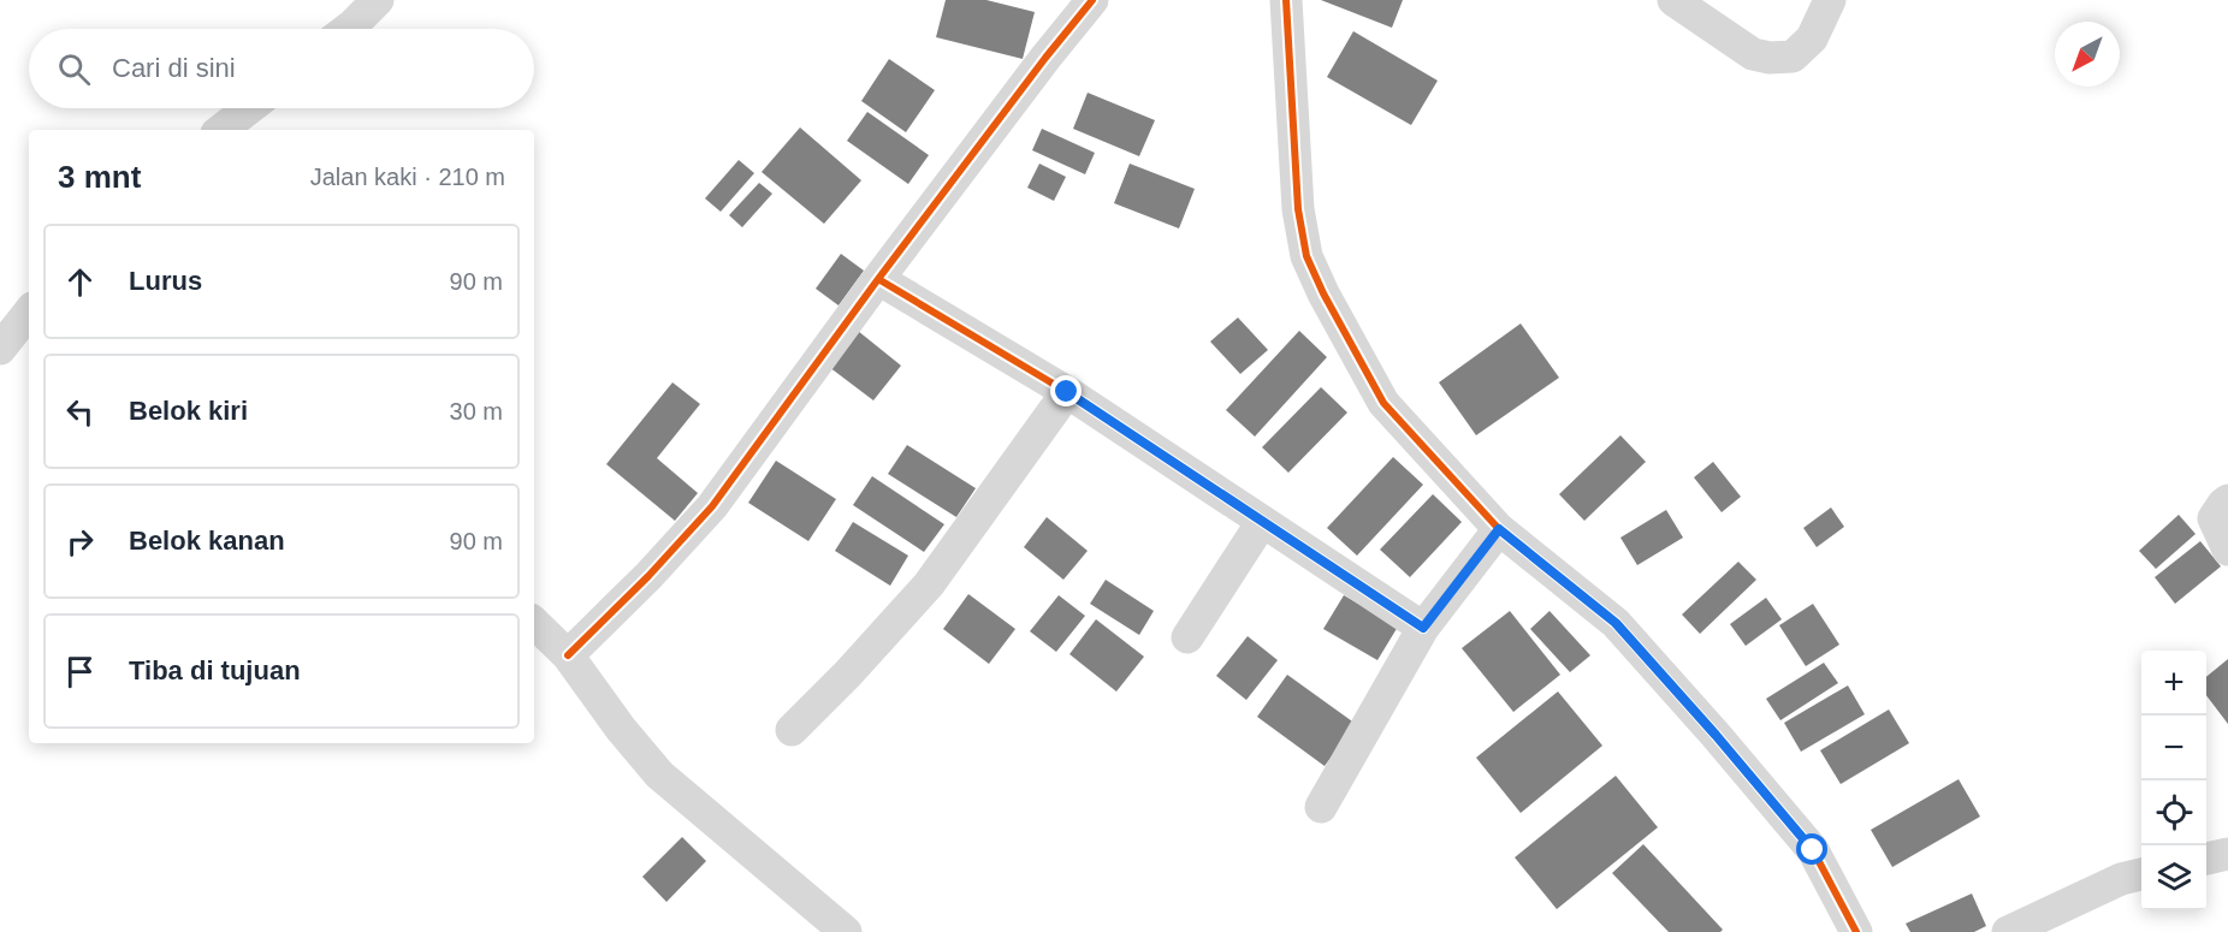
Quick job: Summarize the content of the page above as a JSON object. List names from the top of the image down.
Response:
{
  "north": "bottom left",
  "page": {
    "search": "Cari di sini",
    "heading": ["3 mnt", "Jalan kaki · 210 m"],
    "list": [
      ["Lurus", "90 m"],
      ["Belok kiri", "30 m"],
      ["Belok kanan", "90 m"],
      "Tiba di tujuan"
    ],
    "map_buttons": ["+", "−"]
  }
}
